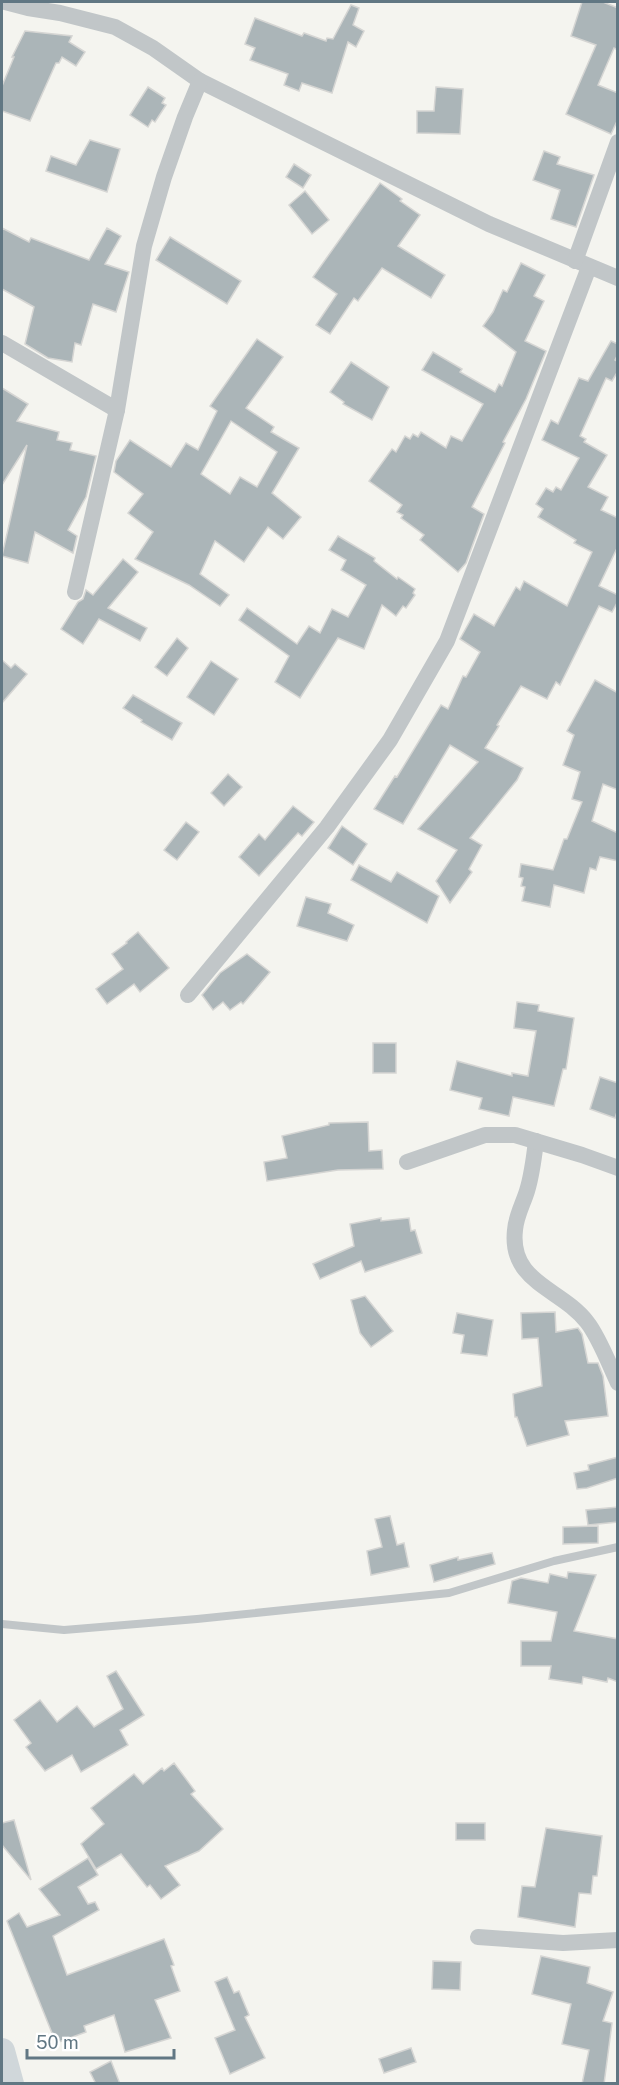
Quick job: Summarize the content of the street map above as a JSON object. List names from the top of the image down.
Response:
{
  "scale_bar": "50 m"
}
